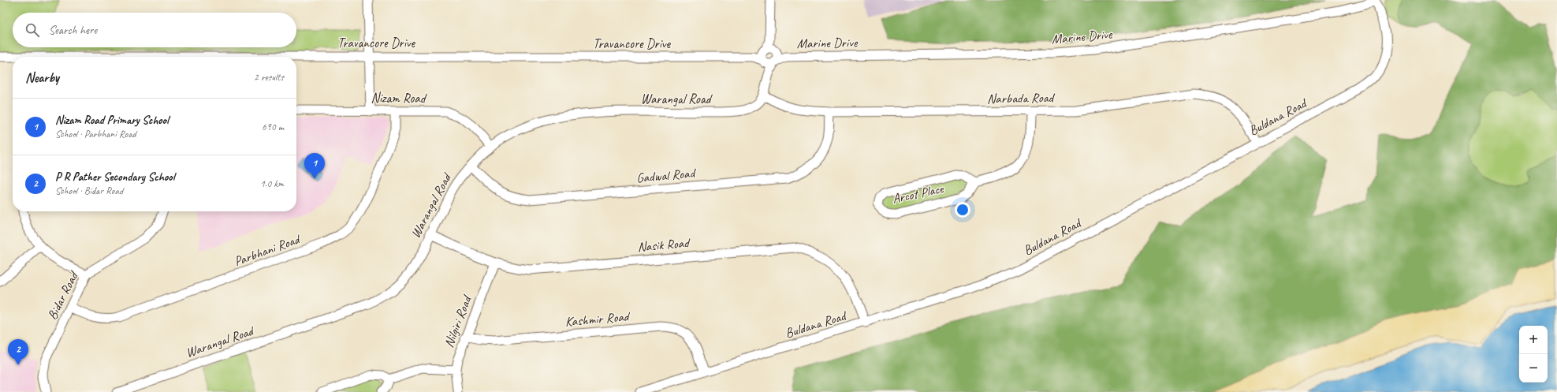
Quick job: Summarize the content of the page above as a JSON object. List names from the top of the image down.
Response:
{
  "streets": {
    "street": [
      "Marine Drive",
      "Travancore Drive",
      "Nizam Road",
      "Narbada Road",
      "Warangal Road",
      "Buldana Road",
      "Gadwal Road",
      "Arcot Place",
      "Nasik Road",
      "Parbhani Road",
      "Bidar Road",
      "Kashmir Road",
      "Nilgiri Road"
    ]
  },
  "crossings": [
    ["Marine Drive", "Travancore Drive"],
    ["Marine Drive", "Buldana Road"],
    ["Nizam Road", "Warangal Road"],
    ["Nizam Road", "Parbhani Road"],
    ["Narbada Road", "Warangal Road"],
    ["Narbada Road", "Buldana Road"],
    ["Narbada Road", "Gadwal Road"],
    ["Warangal Road", "Gadwal Road"],
    ["Warangal Road", "Nasik Road"],
    ["Buldana Road", "Nasik Road"],
    ["Buldana Road", "Kashmir Road"],
    ["Nasik Road", "Nilgiri Road"],
    ["Parbhani Road", "Bidar Road"],
    ["Kashmir Road", "Nilgiri Road"]
  ],
  "page": {
    "search": "Search here",
    "heading": ["Nearby", "2 results"],
    "list": [
      {
        "mark": "1",
        "name": "Nizam Road Primary School",
        "note": "School · Parbhani Road",
        "value": "690 m"
      },
      {
        "mark": "2",
        "name": "P R Pather Secondary School",
        "note": "School · Bidar Road",
        "value": "1.0 km"
      }
    ],
    "pins": ["1", "2"],
    "map_buttons": ["+", "−"]
  }
}
